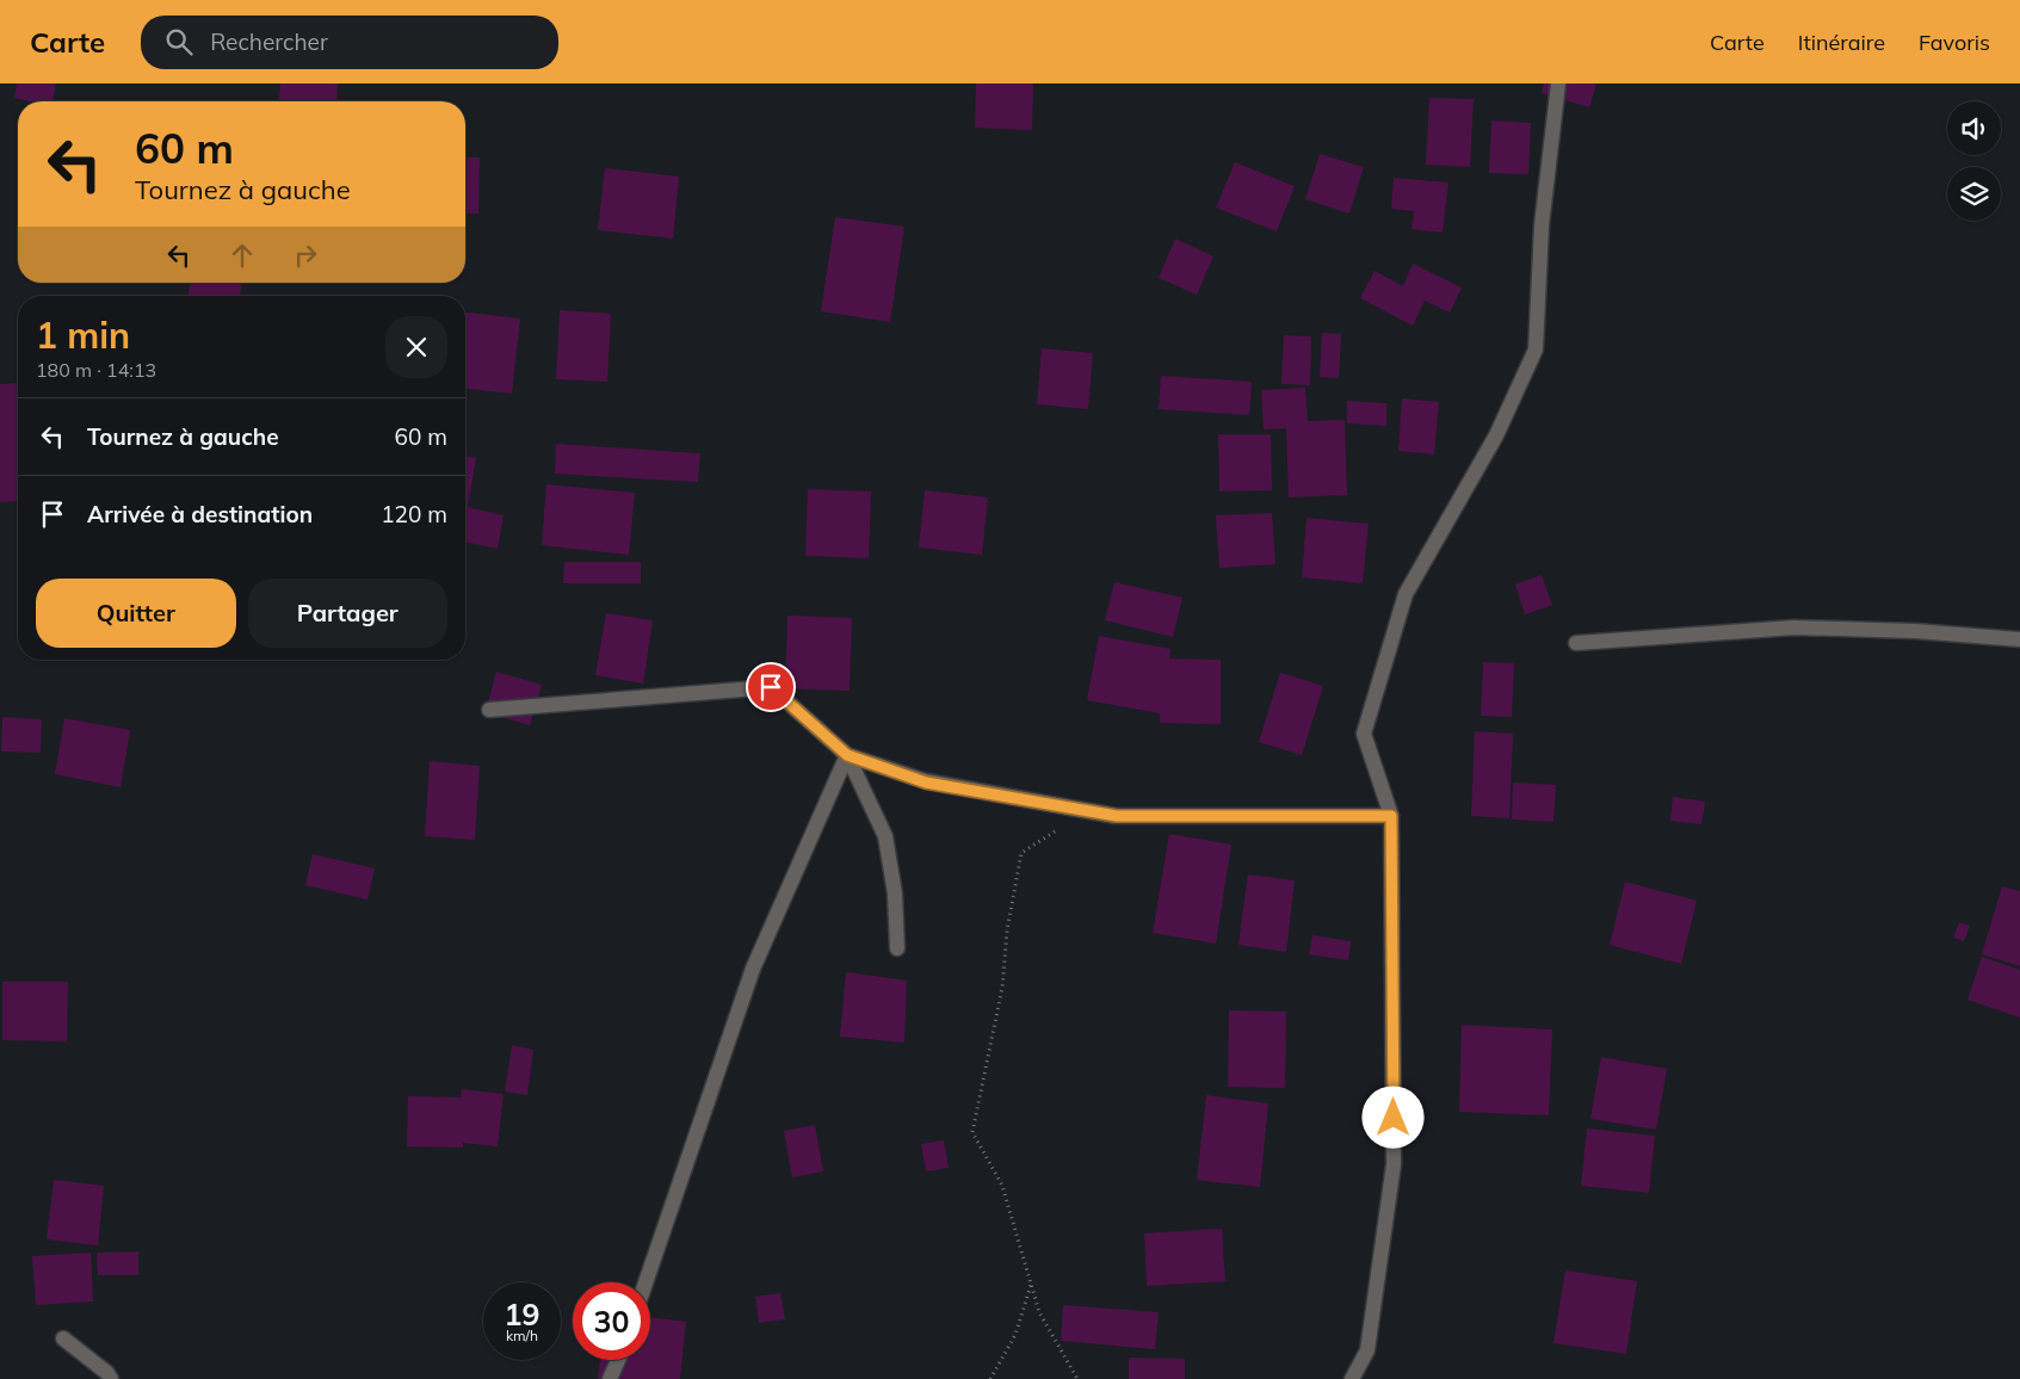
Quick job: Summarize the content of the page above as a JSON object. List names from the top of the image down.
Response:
{
  "page": {
    "header": "Carte",
    "search": "Rechercher",
    "nav": ["Carte", "Itinéraire", "Favoris"],
    "turn": ["60 m", "Tournez à gauche"],
    "heading": ["1 min", "180 m · 14:13"],
    "list": [
      {
        "name": "Tournez à gauche",
        "value": "60 m"
      },
      {
        "name": "Arrivée à destination",
        "value": "120 m"
      }
    ],
    "buttons": ["Quitter", "Partager"],
    "speed": "19 km/h",
    "limit": "30"
  }
}
